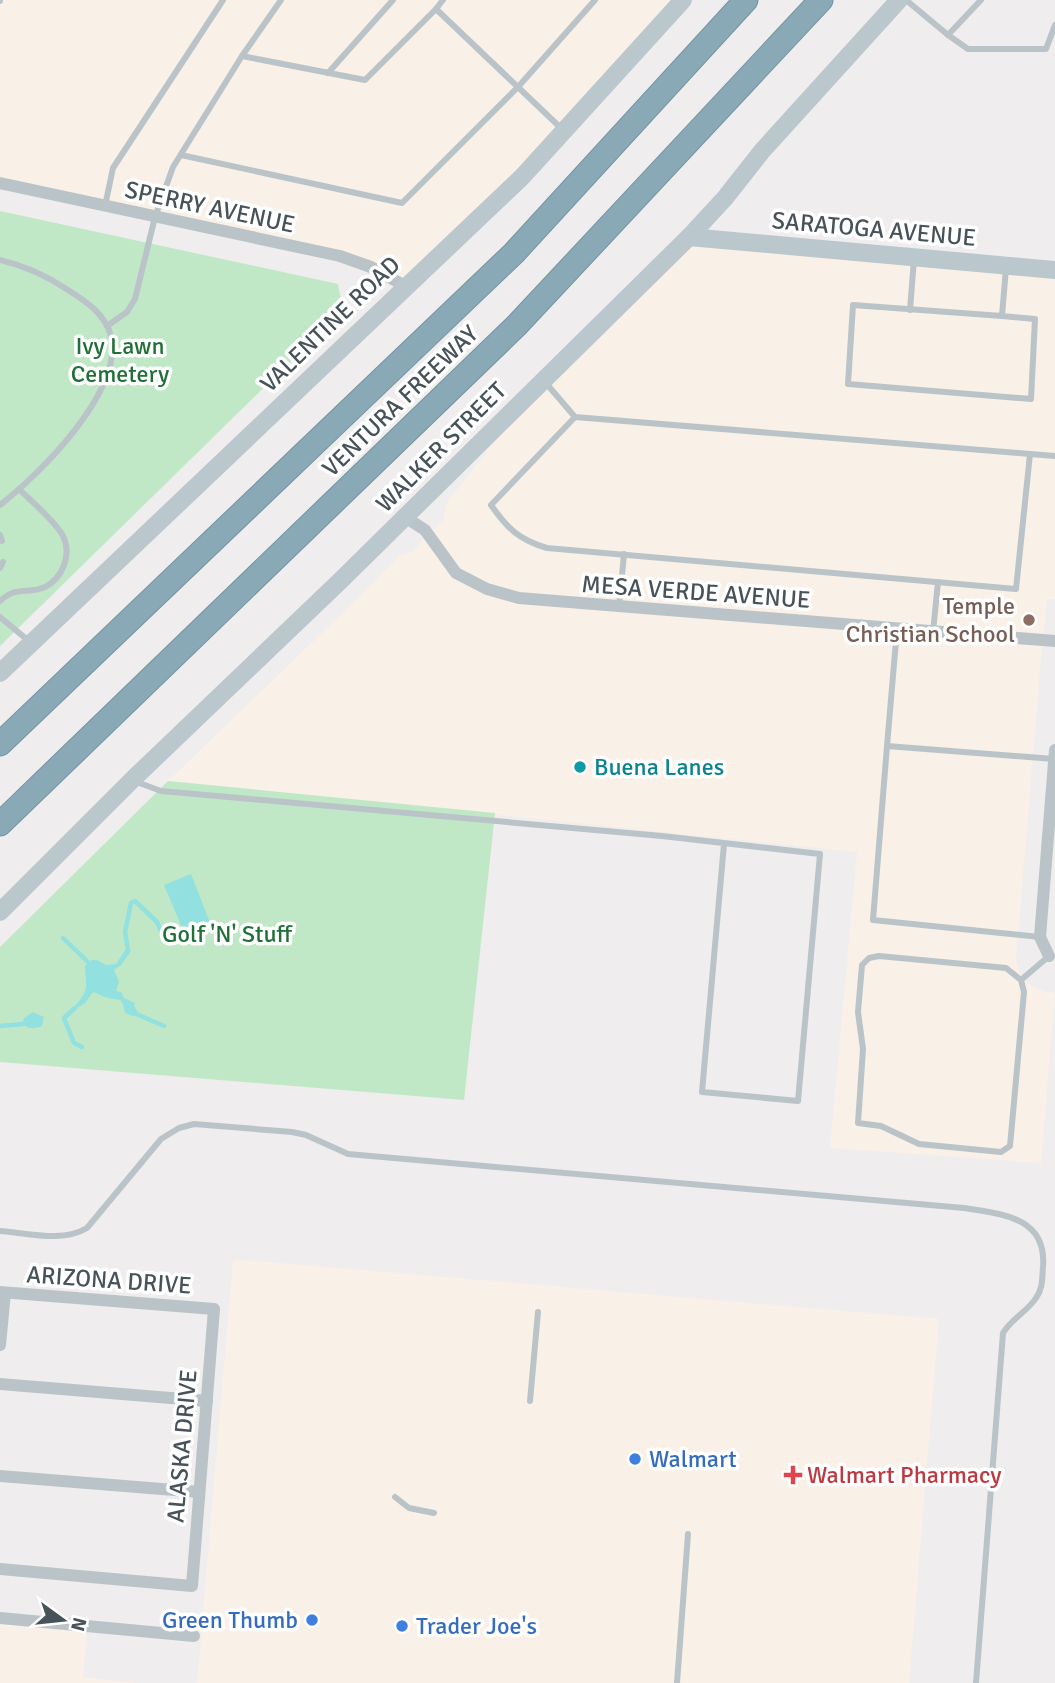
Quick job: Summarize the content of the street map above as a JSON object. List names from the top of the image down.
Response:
{
  "streets": {
    "highway": ["VENTURA FREEWAY"],
    "street": [
      "SPERRY AVENUE",
      "SARATOGA AVENUE",
      "VALENTINE ROAD",
      "WALKER STREET",
      "MESA VERDE AVENUE",
      "ARIZONA DRIVE",
      "ALASKA DRIVE"
    ]
  },
  "crossings": [
    ["SPERRY AVENUE", "VALENTINE ROAD"],
    ["SARATOGA AVENUE", "WALKER STREET"],
    ["WALKER STREET", "MESA VERDE AVENUE"],
    ["ARIZONA DRIVE", "ALASKA DRIVE"]
  ],
  "parks": ["Ivy Lawn Cemetery", "Golf 'N' Stuff"],
  "places": {
    "other": [
      "Temple Christian School",
      "Buena Lanes",
      "Walmart",
      "Green Thumb",
      "Trader Joe's"
    ],
    "health": ["Walmart Pharmacy"]
  },
  "north": "right"
}
